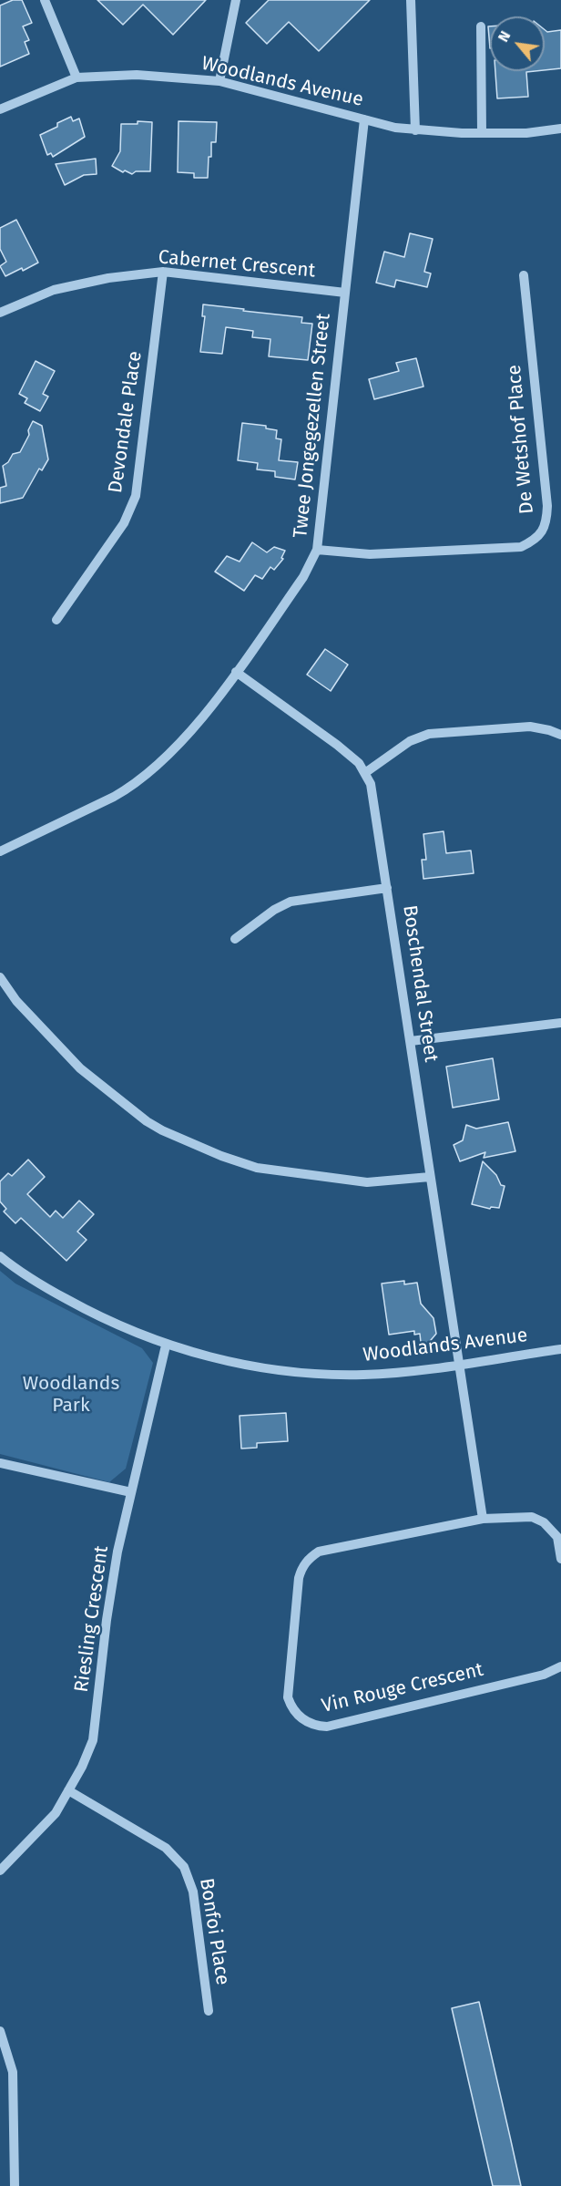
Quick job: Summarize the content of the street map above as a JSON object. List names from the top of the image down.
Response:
{
  "streets": {
    "street": [
      "Woodlands Avenue",
      "Cabernet Crescent",
      "Devondale Place",
      "Twee Jongegezellen Street",
      "De Wetshof Place",
      "Boschendal Street",
      "Riesling Crescent",
      "Vin Rouge Crescent",
      "Bonfoi Place"
    ]
  },
  "crossings": [
    ["Woodlands Avenue", "Twee Jongegezellen Street"],
    ["Woodlands Avenue", "Boschendal Street"],
    ["Woodlands Avenue", "Riesling Crescent"],
    ["Cabernet Crescent", "Devondale Place"],
    ["Cabernet Crescent", "Twee Jongegezellen Street"],
    ["Twee Jongegezellen Street", "De Wetshof Place"],
    ["Riesling Crescent", "Bonfoi Place"]
  ],
  "parks": ["Woodlands Park"],
  "north": "top left"
}
